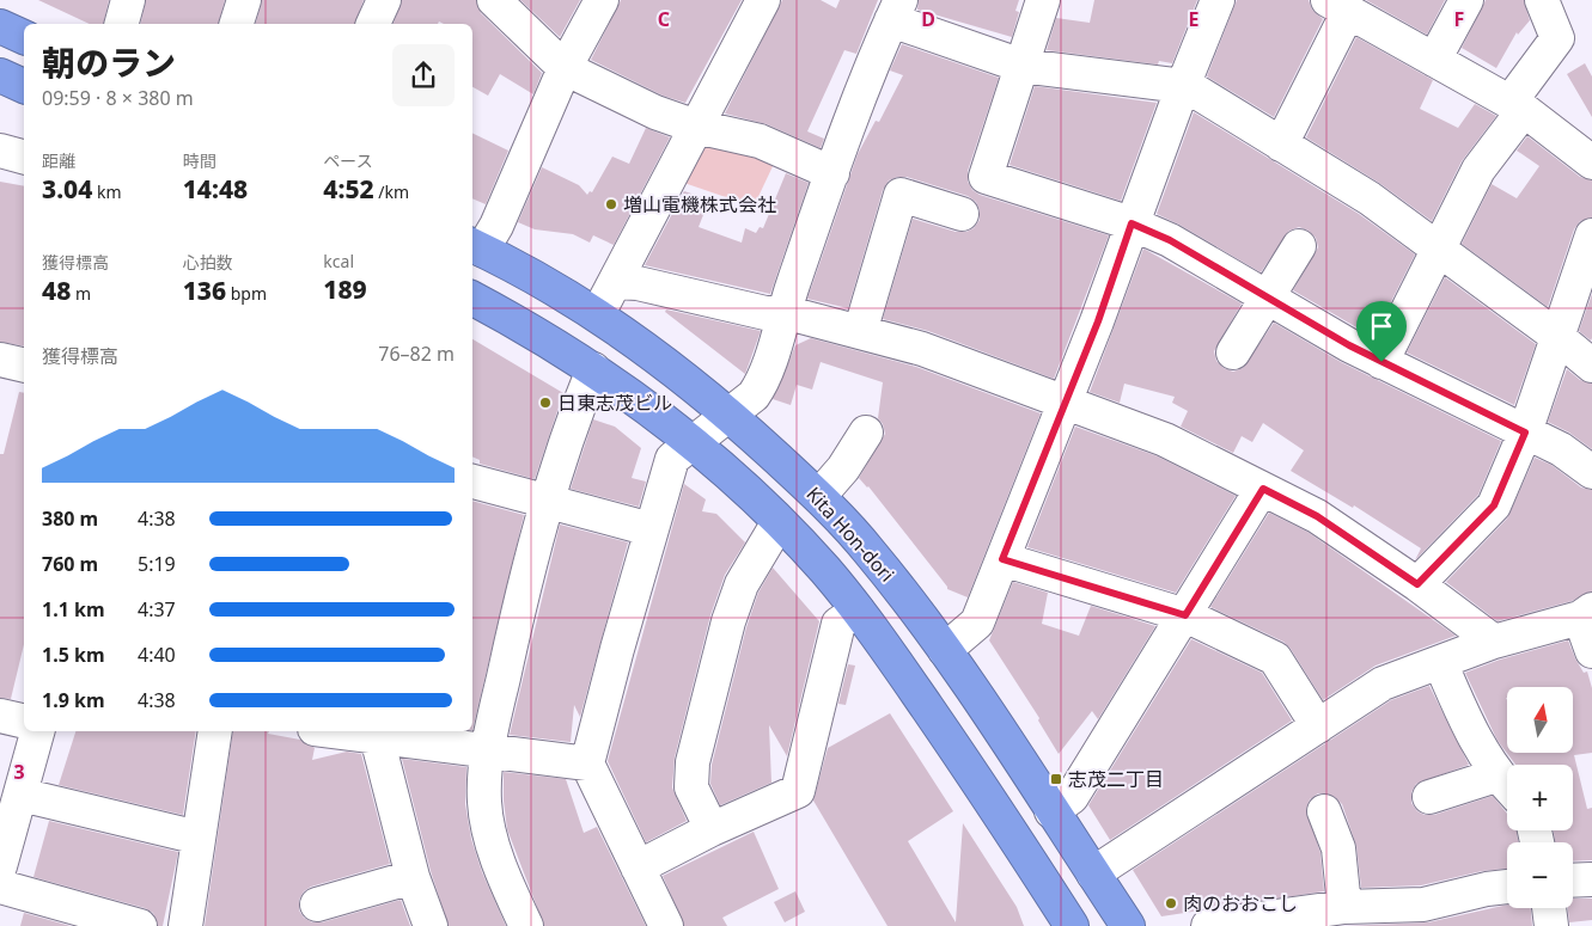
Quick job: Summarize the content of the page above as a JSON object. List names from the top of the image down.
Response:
{
  "streets": {
    "highway": ["Kita Hon-dori"]
  },
  "places": {
    "other": ["増山電機株式会社", "日東志茂ビル", "肉のおおこし"],
    "transit": ["志茂二丁目"]
  },
  "north": "top",
  "page": {
    "heading": ["朝のラン", "09:59 · 8 × 380 m"],
    "stats": [
      ["距離", "3.04 km"],
      ["時間", "14:48"],
      ["ペース", "4:52 /km"],
      ["獲得標高", "48 m"],
      ["心拍数", "136 bpm"],
      ["kcal", "189"]
    ],
    "chart": ["獲得標高", "76–82 m"],
    "list": [
      {
        "name": "380 m",
        "note": "4:38"
      },
      {
        "name": "760 m",
        "note": "5:19"
      },
      {
        "name": "1.1 km",
        "note": "4:37"
      },
      {
        "name": "1.5 km",
        "note": "4:40"
      },
      {
        "name": "1.9 km",
        "note": "4:38"
      }
    ],
    "map_buttons": ["+", "−"]
  },
  "grid": {
    "columns": [
      "C",
      "D",
      "E",
      "F"
    ],
    "rows": ["3"]
  }
}
